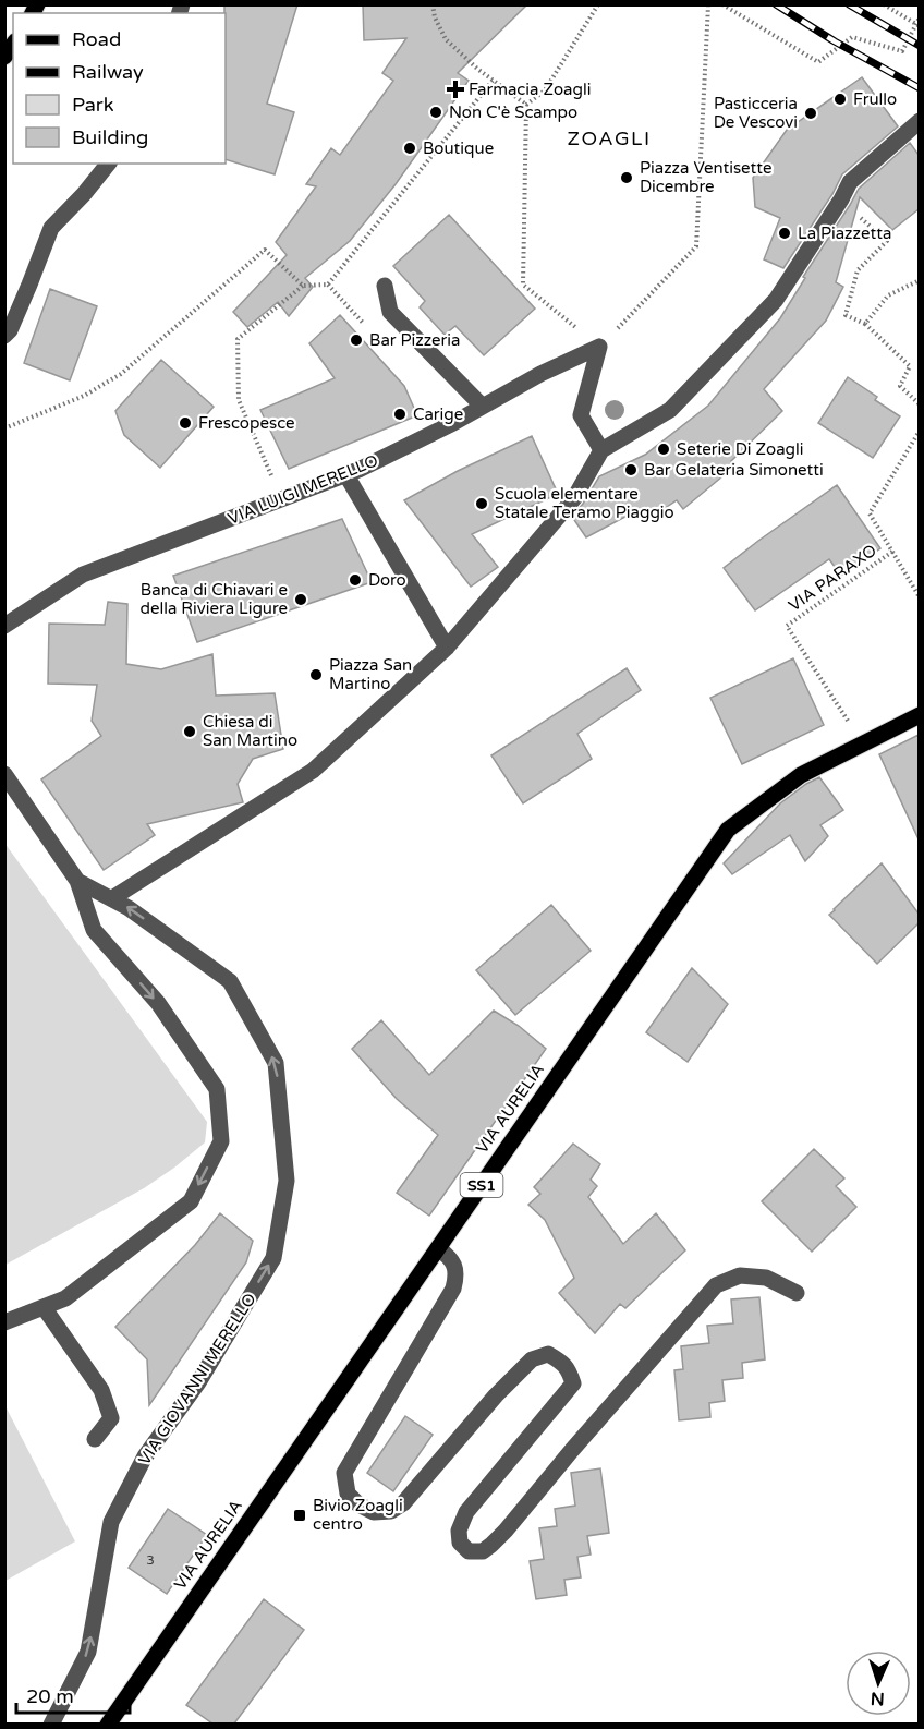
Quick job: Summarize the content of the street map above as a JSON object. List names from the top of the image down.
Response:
{
  "streets": {
    "main road": ["VIA AURELIA", "SS1"],
    "street": ["VIA LUIGI MERELLO", "VIA GIOVANNI MERELLO"],
    "path": ["VIA PARAXO"]
  },
  "crossings": [
    ["VIA PARAXO", "VIA AURELIA"]
  ],
  "one_way": ["VIA GIOVANNI MERELLO"],
  "districts": ["ZOAGLI"],
  "places": {
    "health": ["Farmacia Zoagli"],
    "other": [
      "Frullo",
      "Non C'è Scampo",
      "Pasticceria De Vescovi",
      "Boutique",
      "Piazza Ventisette Dicembre",
      "La Piazzetta",
      "Bar Pizzeria",
      "Carige",
      "Frescopesce",
      "Seterie Di Zoagli",
      "Bar Gelateria Simonetti",
      "Scuola elementare Statale Teramo Piaggio",
      "Doro",
      "Banca di Chiavari e della Riviera Ligure",
      "Piazza San Martino",
      "Chiesa di San Martino"
    ],
    "transit": ["Bivio Zoagli centro"]
  },
  "house_numbers": ["3"],
  "legend": [
    "Road",
    "Railway",
    "Park",
    "Building"
  ],
  "scale_bar": "20 m",
  "north": "bottom"
}
